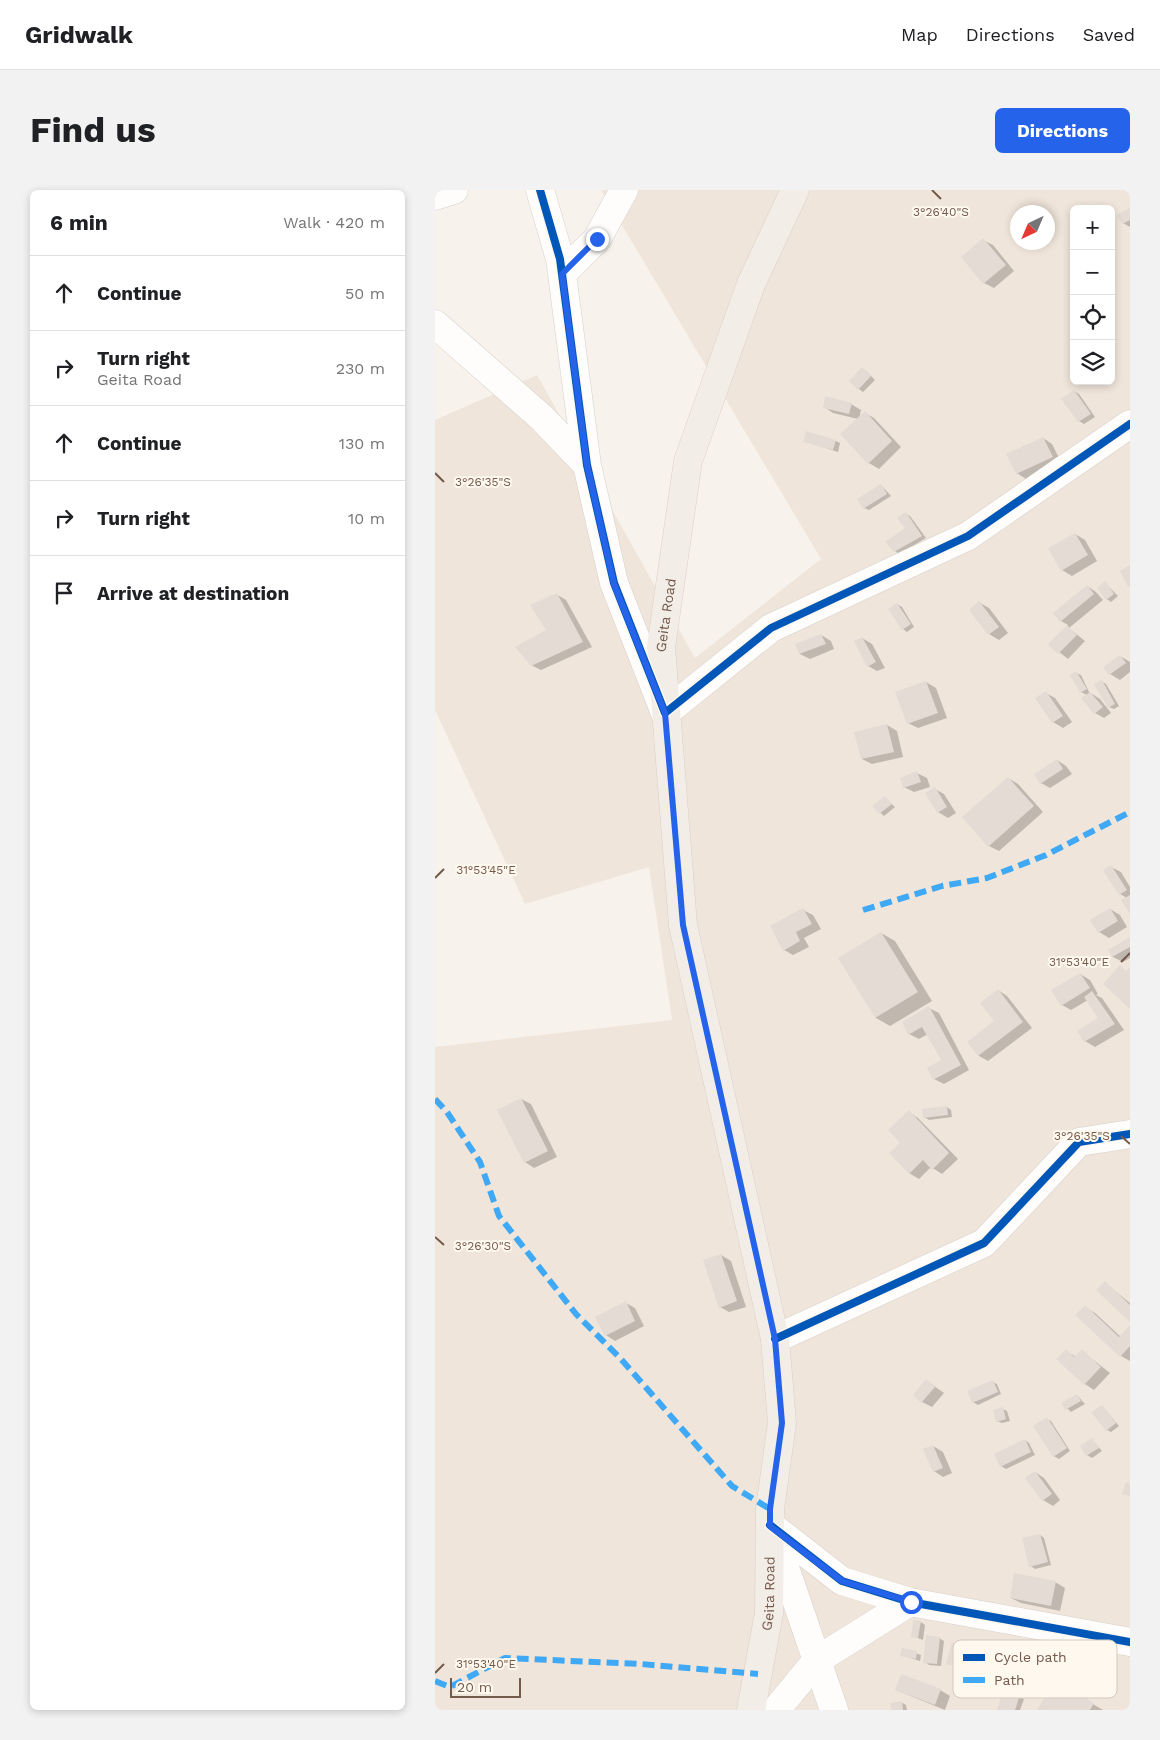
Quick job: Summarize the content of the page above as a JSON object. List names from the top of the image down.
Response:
{
  "streets": {
    "main road": ["Geita Road"]
  },
  "legend": ["Cycle path", "Path"],
  "scale_bar": "20 m",
  "north": "bottom left",
  "page": {
    "header": "Gridwalk",
    "nav": ["Map", "Directions", "Saved"],
    "buttons": "Directions",
    "title": "Find us",
    "heading": ["6 min", "Walk · 420 m"],
    "map_buttons": ["+", "−"],
    "list": [
      ["Continue", "50 m"],
      ["Turn right", "Geita Road", "230 m"],
      ["Continue", "130 m"],
      ["Turn right", "10 m"],
      "Arrive at destination"
    ],
    "scale": "20 m"
  },
  "coordinates": [
    "3°26'40\"S",
    "3°26'35\"S",
    "31°53'45\"E",
    "31°53'40\"E",
    "3°26'30\"S"
  ]
}
